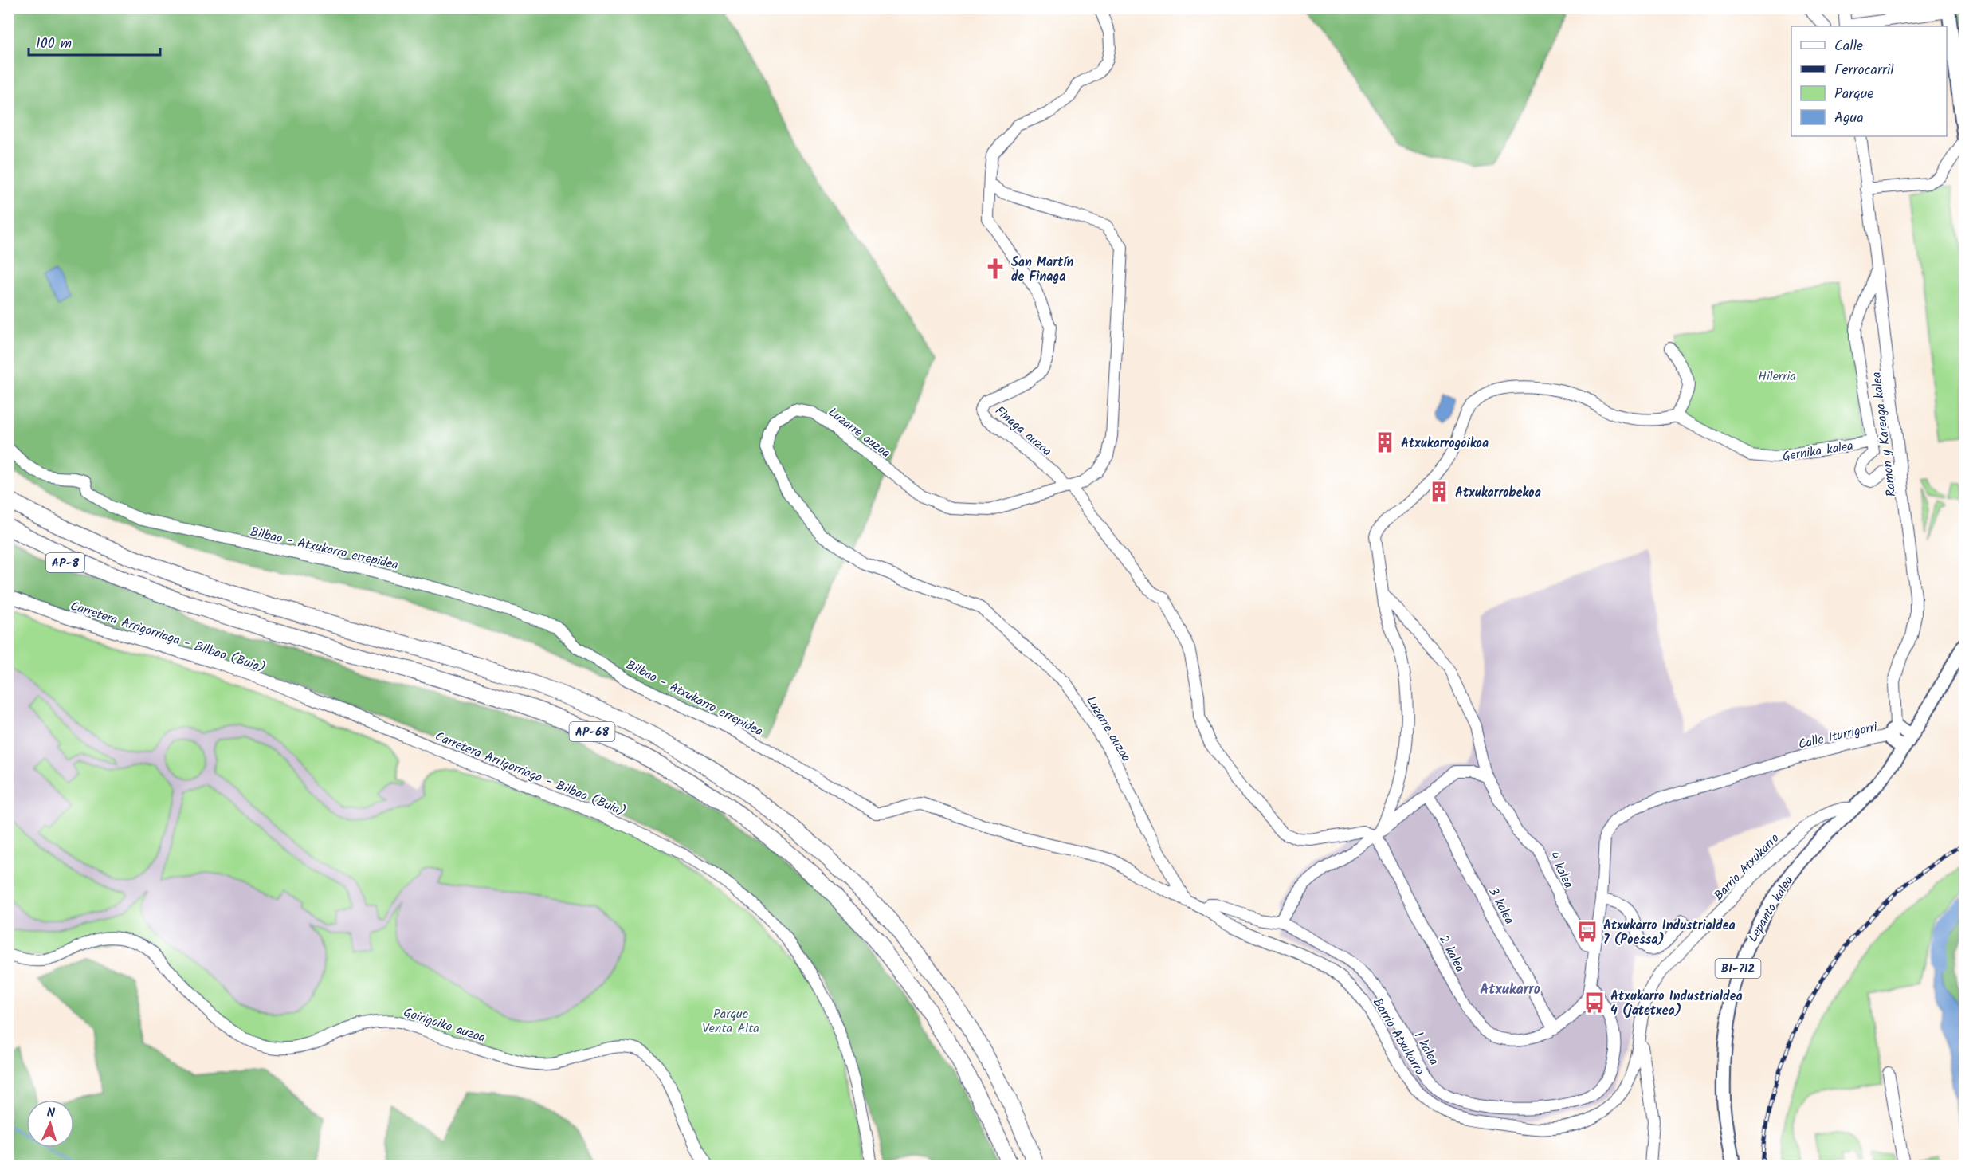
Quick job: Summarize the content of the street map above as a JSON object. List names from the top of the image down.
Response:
{
  "streets": {
    "highway": ["AP-8", "AP-68"],
    "main road": ["Lepanto kalea", "BI-712"],
    "street": [
      "Finaga auzoa",
      "Luzarre auzoa",
      "Ramon y Kareaga kalea",
      "Gernika kalea",
      "Bilbao - Atxukarro errepidea",
      "Carretera Arrigorriaga - Bilbao (Buia)",
      "Calle Iturrigorri",
      "Barrio Atxukarro",
      "4 kalea",
      "3 kalea",
      "2 kalea",
      "Goirigoiko auzoa",
      "1 kalea"
    ]
  },
  "crossings": [
    ["Finaga auzoa", "Luzarre auzoa"],
    ["Luzarre auzoa", "Bilbao - Atxukarro errepidea"],
    ["Ramon y Kareaga kalea", "Gernika kalea"],
    ["Ramon y Kareaga kalea", "Calle Iturrigorri"],
    ["Bilbao - Atxukarro errepidea", "Barrio Atxukarro"],
    ["Bilbao - Atxukarro errepidea", "1 kalea"],
    ["AP-8", "AP-68"],
    ["Calle Iturrigorri", "2 kalea"],
    ["Barrio Atxukarro", "Lepanto kalea"],
    ["Barrio Atxukarro", "1 kalea"],
    ["4 kalea", "2 kalea"],
    ["3 kalea", "2 kalea"],
    ["2 kalea", "1 kalea"]
  ],
  "districts": ["Atxukarro"],
  "parks": ["Hilerria", "Parque Venta Alta"],
  "places": {
    "church": ["San Martín de Finaga"],
    "building": ["Atxukarrogoikoa", "Atxukarrobekoa"],
    "bus stop": ["Atxukarro Industrialdea 7 (Poessa)", "Atxukarro Industrialdea 4 (jatetxea)"]
  },
  "legend": [
    "Calle",
    "Ferrocarril",
    "Parque",
    "Agua"
  ],
  "scale_bar": "100 m",
  "north": "top"
}
